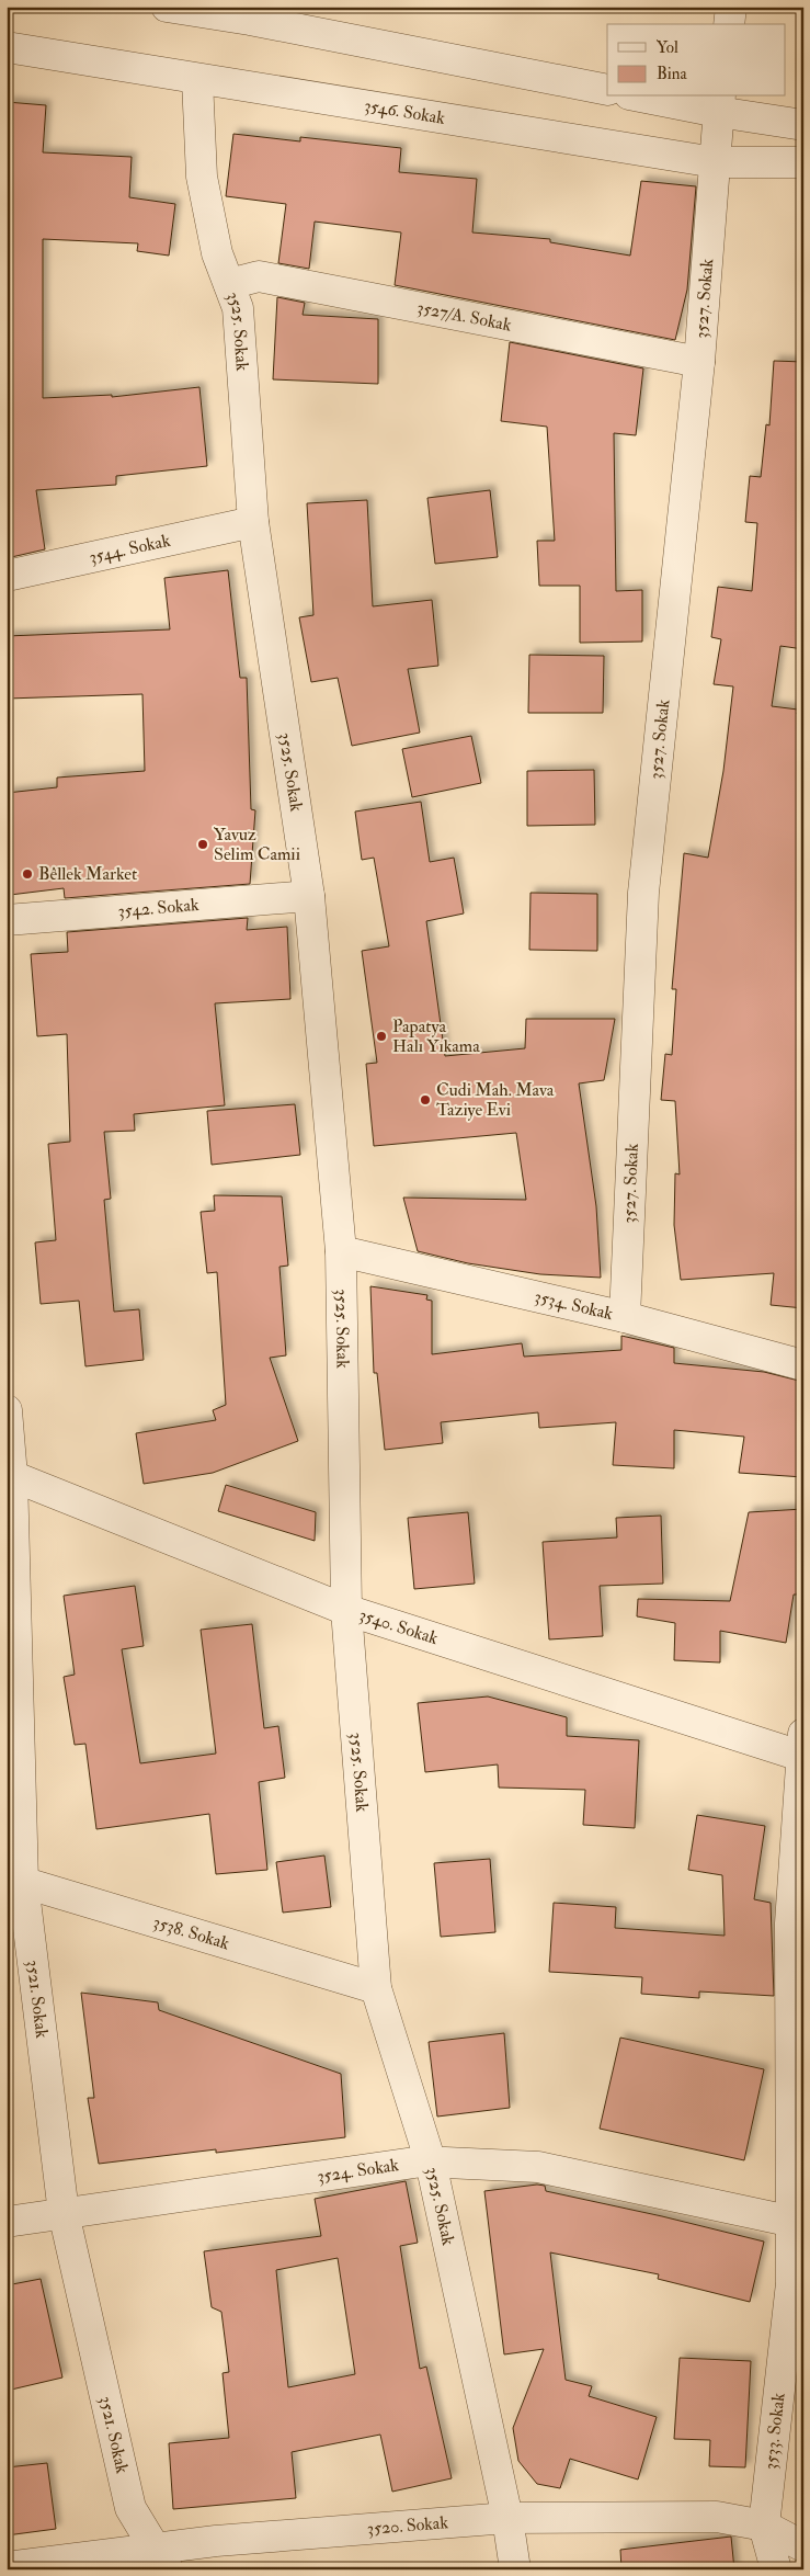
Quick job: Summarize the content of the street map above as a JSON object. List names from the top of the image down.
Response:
{
  "streets": {
    "street": [
      "3546. Sokak",
      "3527. Sokak",
      "3527/A. Sokak",
      "3525. Sokak",
      "3544. Sokak",
      "3542. Sokak",
      "3534. Sokak",
      "3540. Sokak",
      "3538. Sokak",
      "3521. Sokak",
      "3524. Sokak",
      "3533. Sokak",
      "3520. Sokak"
    ]
  },
  "crossings": [
    ["3546. Sokak", "3527. Sokak"],
    ["3546. Sokak", "3525. Sokak"],
    ["3527. Sokak", "3527/A. Sokak"],
    ["3527. Sokak", "3534. Sokak"],
    ["3527/A. Sokak", "3525. Sokak"],
    ["3525. Sokak", "3544. Sokak"],
    ["3525. Sokak", "3542. Sokak"],
    ["3525. Sokak", "3534. Sokak"],
    ["3525. Sokak", "3540. Sokak"],
    ["3525. Sokak", "3538. Sokak"],
    ["3525. Sokak", "3524. Sokak"],
    ["3525. Sokak", "3520. Sokak"],
    ["3540. Sokak", "3521. Sokak"],
    ["3540. Sokak", "3533. Sokak"],
    ["3538. Sokak", "3521. Sokak"],
    ["3521. Sokak", "3524. Sokak"],
    ["3521. Sokak", "3520. Sokak"],
    ["3524. Sokak", "3533. Sokak"],
    ["3533. Sokak", "3520. Sokak"]
  ],
  "places": [
    "Yavuz Selim Camii",
    "Bêllek Market",
    "Papatya Halı Yıkama",
    "Cudi Mah. Mava Taziye Evi"
  ],
  "legend": ["Yol", "Bina"]
}
